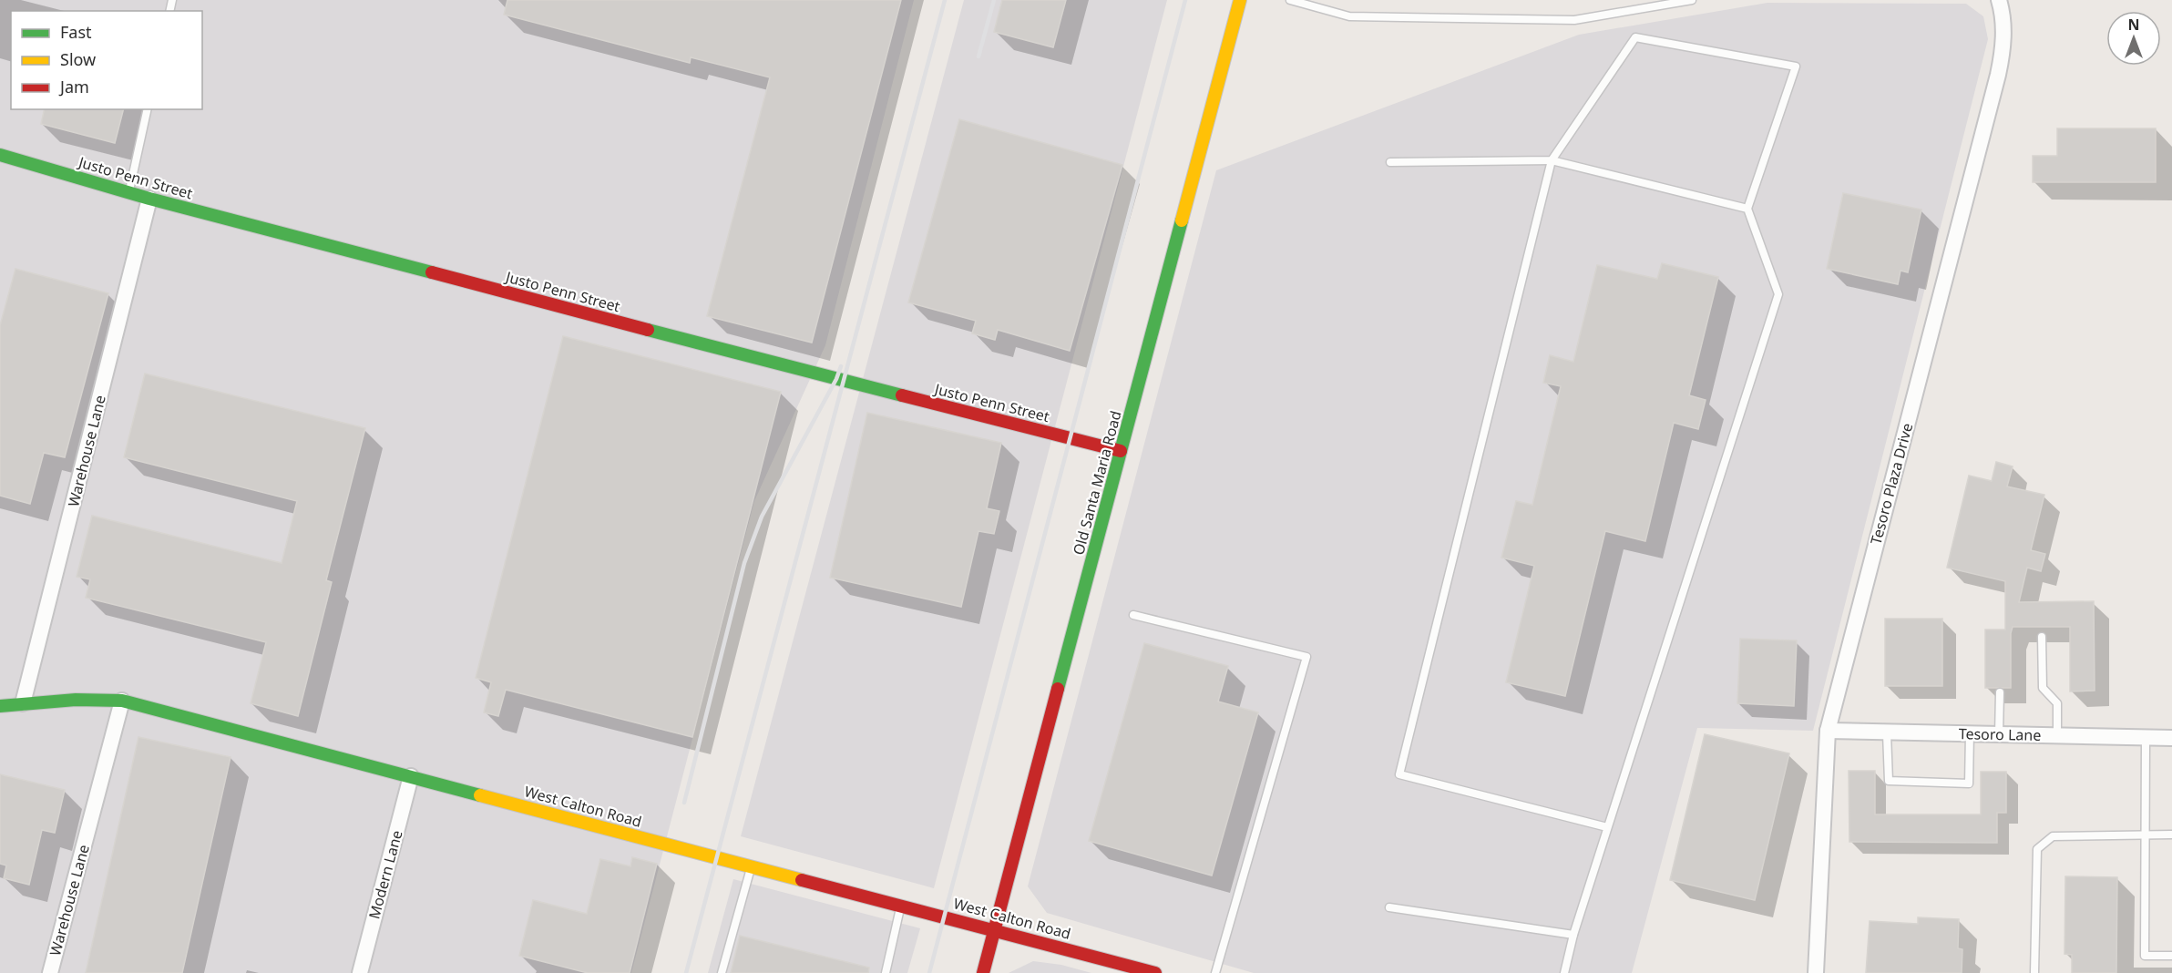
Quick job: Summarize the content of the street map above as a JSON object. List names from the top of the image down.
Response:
{
  "streets": {
    "main road": ["Justo Penn Street", "Old Santa Maria Road", "West Calton Road"],
    "street": [
      "Warehouse Lane",
      "Tesoro Plaza Drive",
      "Tesoro Lane",
      "Modern Lane"
    ]
  },
  "crossings": [
    ["Justo Penn Street", "Warehouse Lane"],
    ["Justo Penn Street", "Old Santa Maria Road"],
    ["Warehouse Lane", "West Calton Road"],
    ["Old Santa Maria Road", "West Calton Road"],
    ["Tesoro Plaza Drive", "Tesoro Lane"],
    ["West Calton Road", "Modern Lane"]
  ],
  "legend": ["Fast", "Slow", "Jam"],
  "north": "top"
}
